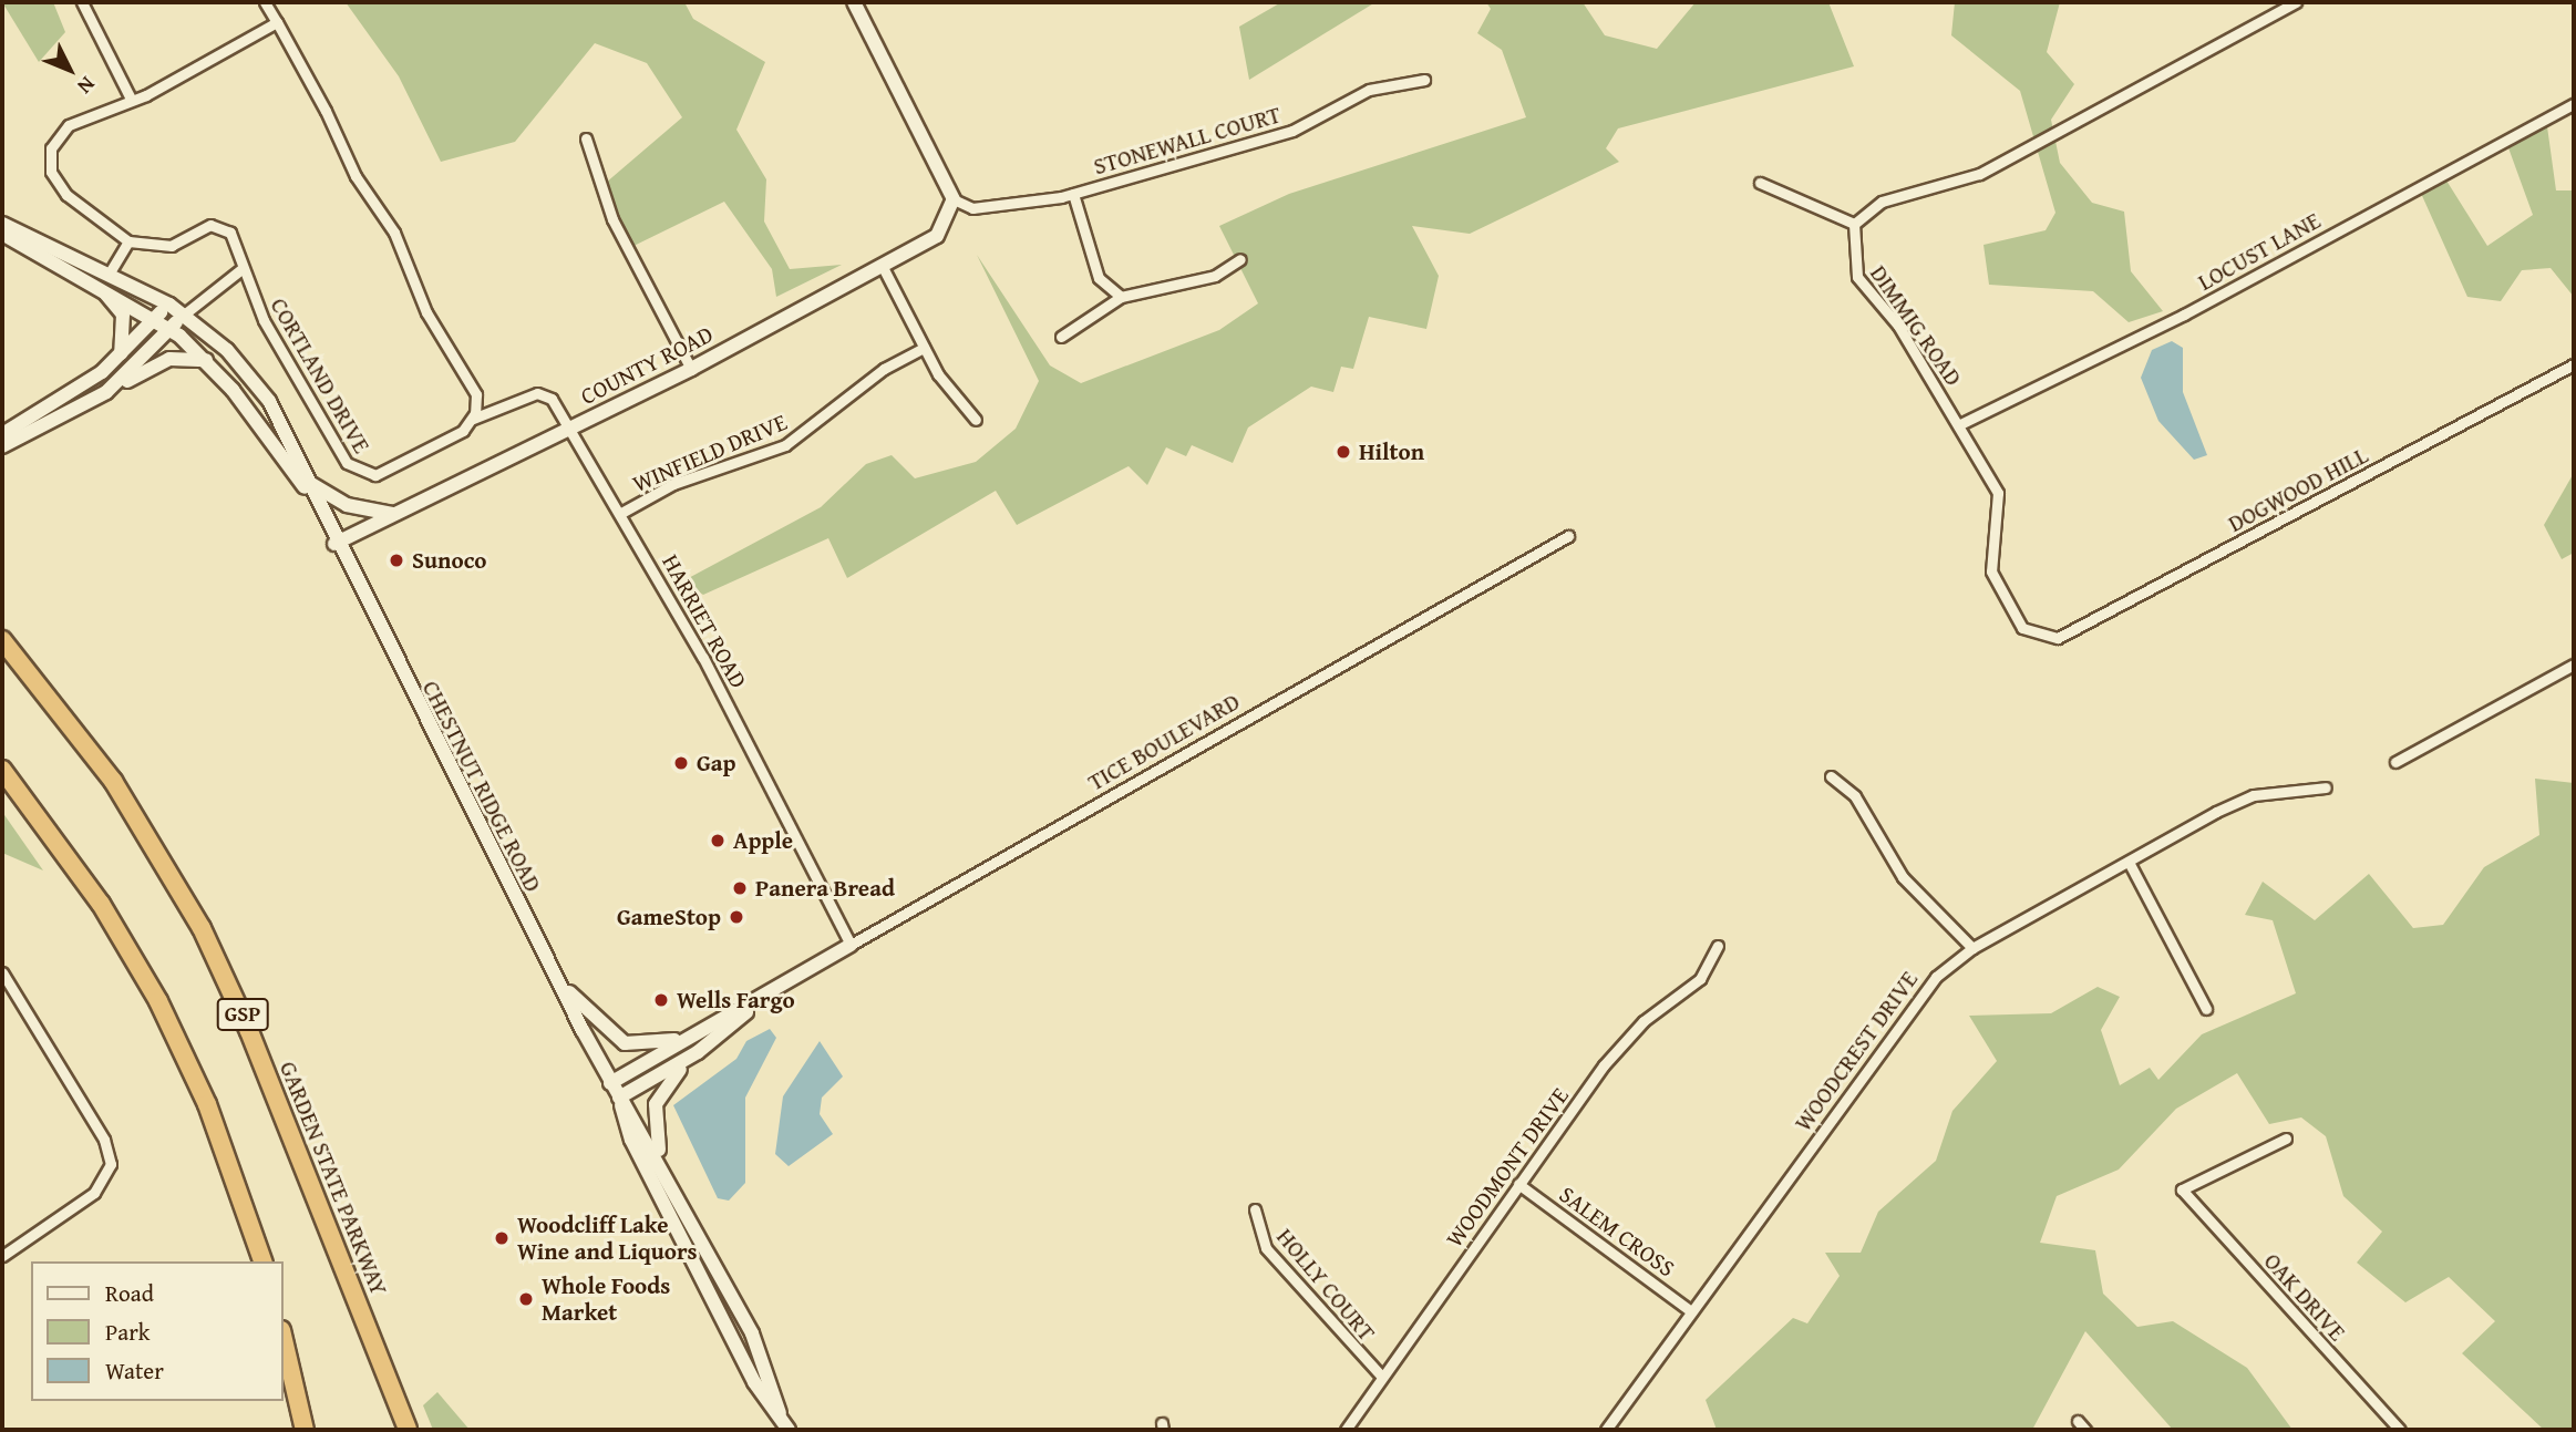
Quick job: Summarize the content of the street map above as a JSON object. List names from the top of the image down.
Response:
{
  "streets": {
    "highway": ["GSP", "GARDEN STATE PARKWAY"],
    "main road": ["COUNTY ROAD", "TICE BOULEVARD", "CHESTNUT RIDGE ROAD"],
    "street": [
      "STONEWALL COURT",
      "LOCUST LANE",
      "DIMMIG ROAD",
      "CORTLAND DRIVE",
      "WINFIELD DRIVE",
      "DOGWOOD HILL",
      "HARRIET ROAD",
      "WOODCREST DRIVE",
      "WOODMONT DRIVE",
      "SALEM CROSS",
      "HOLLY COURT",
      "OAK DRIVE"
    ]
  },
  "crossings": [
    ["STONEWALL COURT", "COUNTY ROAD"],
    ["LOCUST LANE", "DIMMIG ROAD"],
    ["DIMMIG ROAD", "DOGWOOD HILL"],
    ["COUNTY ROAD", "HARRIET ROAD"],
    ["COUNTY ROAD", "CHESTNUT RIDGE ROAD"],
    ["CORTLAND DRIVE", "HARRIET ROAD"],
    ["WINFIELD DRIVE", "HARRIET ROAD"],
    ["HARRIET ROAD", "TICE BOULEVARD"],
    ["TICE BOULEVARD", "CHESTNUT RIDGE ROAD"],
    ["WOODCREST DRIVE", "SALEM CROSS"],
    ["WOODMONT DRIVE", "SALEM CROSS"],
    ["WOODMONT DRIVE", "HOLLY COURT"]
  ],
  "places": [
    "Hilton",
    "Sunoco",
    "Gap",
    "Apple",
    "Panera Bread",
    "GameStop",
    "Wells Fargo",
    "Woodcliff Lake Wine and Liquors",
    "Whole Foods Market"
  ],
  "legend": ["Road", "Park", "Water"],
  "north": "bottom right"
}
